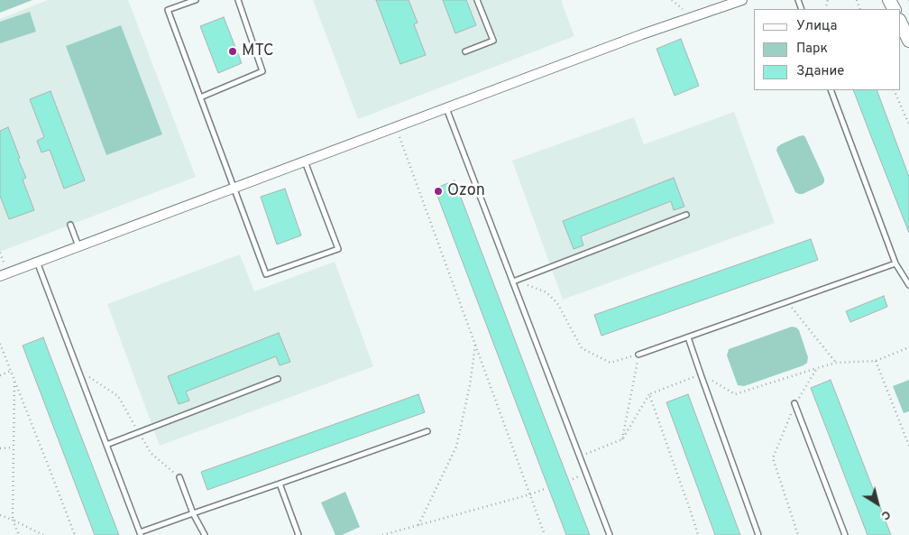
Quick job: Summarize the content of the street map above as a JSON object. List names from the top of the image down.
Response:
{
  "places": ["МТС", "Ozon"],
  "legend": ["Улица", "Парк", "Здание"],
  "north": "bottom right"
}
